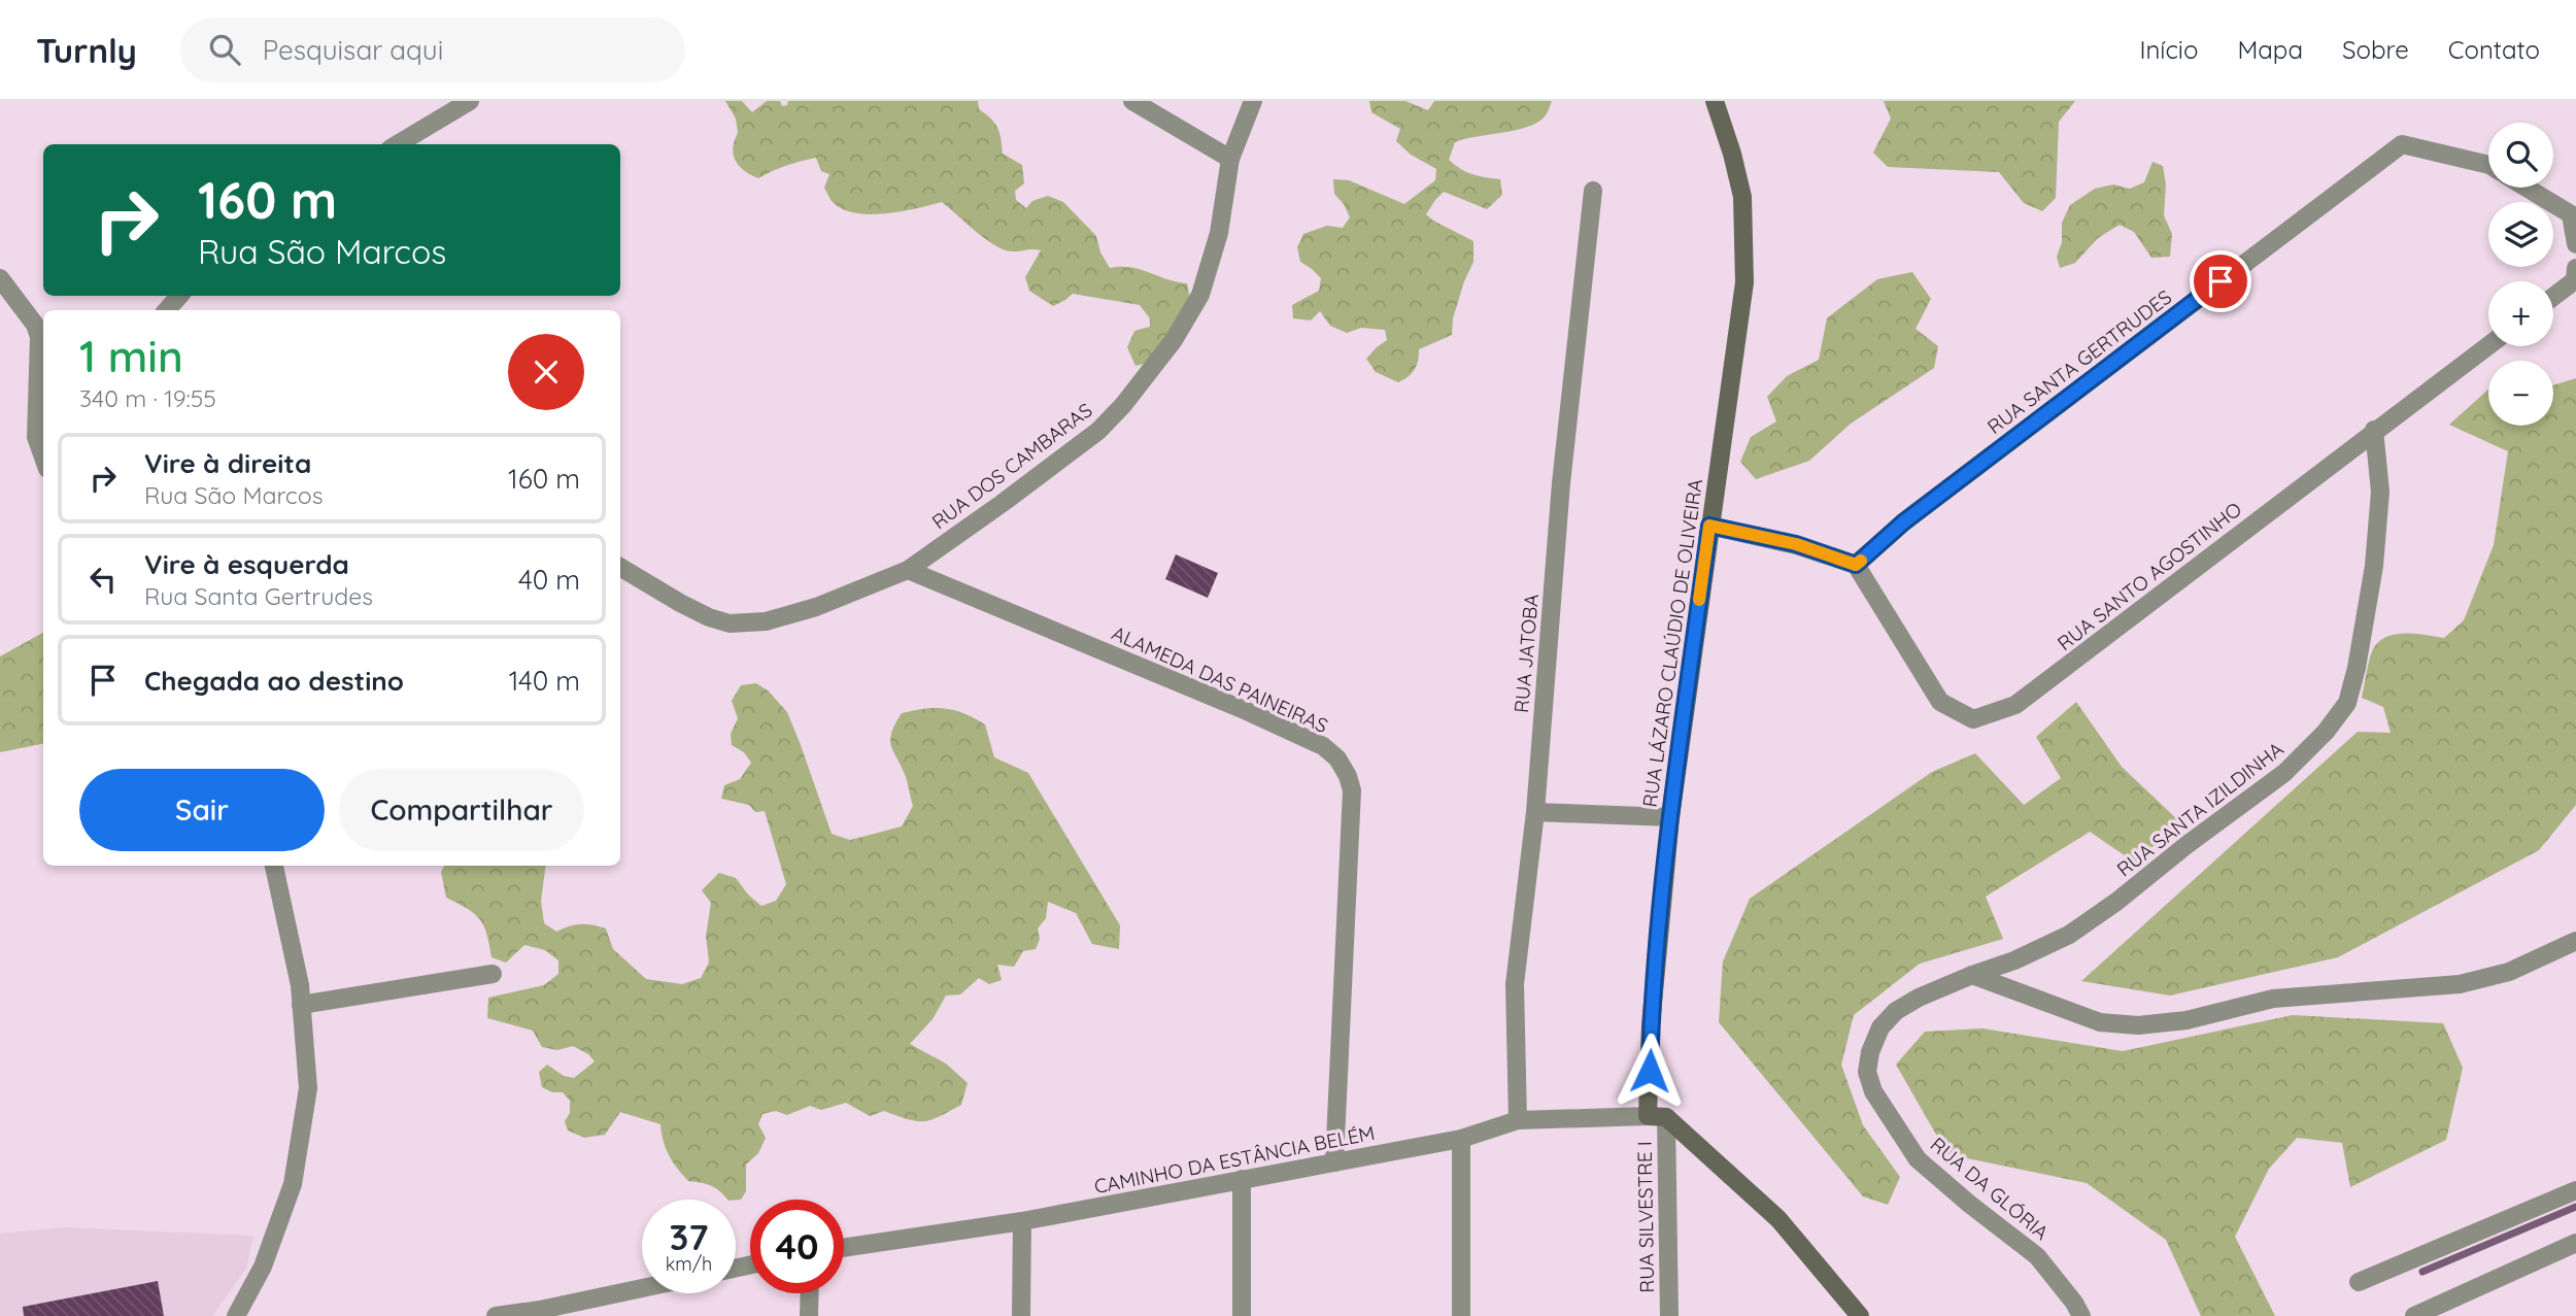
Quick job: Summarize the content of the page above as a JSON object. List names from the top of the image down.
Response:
{
  "streets": {
    "street": [
      "RUA SANTA GERTRUDES",
      "RUA DOS CAMBARAS",
      "RUA SANTO AGOSTINHO",
      "RUA LÁZARO CLAÚDIO DE OLIVEIRA",
      "RUA JATOBA",
      "ALAMEDA DAS PAINEIRAS",
      "RUA SANTA IZILDINHA",
      "CAMINHO DA ESTÂNCIA BELÉM",
      "RUA DA GLÓRIA",
      "RUA SILVESTRE I"
    ]
  },
  "crossings": [
    ["RUA SANTA GERTRUDES", "RUA SANTO AGOSTINHO"],
    ["RUA DOS CAMBARAS", "ALAMEDA DAS PAINEIRAS"],
    ["RUA SANTO AGOSTINHO", "RUA SANTA IZILDINHA"],
    ["RUA LÁZARO CLAÚDIO DE OLIVEIRA", "CAMINHO DA ESTÂNCIA BELÉM"],
    ["RUA LÁZARO CLAÚDIO DE OLIVEIRA", "RUA SILVESTRE I"],
    ["RUA JATOBA", "CAMINHO DA ESTÂNCIA BELÉM"],
    ["ALAMEDA DAS PAINEIRAS", "CAMINHO DA ESTÂNCIA BELÉM"],
    ["RUA SANTA IZILDINHA", "RUA DA GLÓRIA"],
    ["CAMINHO DA ESTÂNCIA BELÉM", "RUA SILVESTRE I"]
  ],
  "page": {
    "header": "Turnly",
    "search": "Pesquisar aqui",
    "nav": [
      "Início",
      "Mapa",
      "Sobre",
      "Contato"
    ],
    "map_buttons": ["+", "−"],
    "turn": ["160 m", "Rua São Marcos"],
    "heading": ["1 min", "340 m · 19:55"],
    "list": [
      {
        "name": "Vire à direita",
        "note": "Rua São Marcos",
        "value": "160 m"
      },
      {
        "name": "Vire à esquerda",
        "note": "Rua Santa Gertrudes",
        "value": "40 m"
      },
      {
        "name": "Chegada ao destino",
        "value": "140 m"
      }
    ],
    "buttons": ["Sair", "Compartilhar"],
    "speed": "37 km/h",
    "limit": "40"
  }
}
